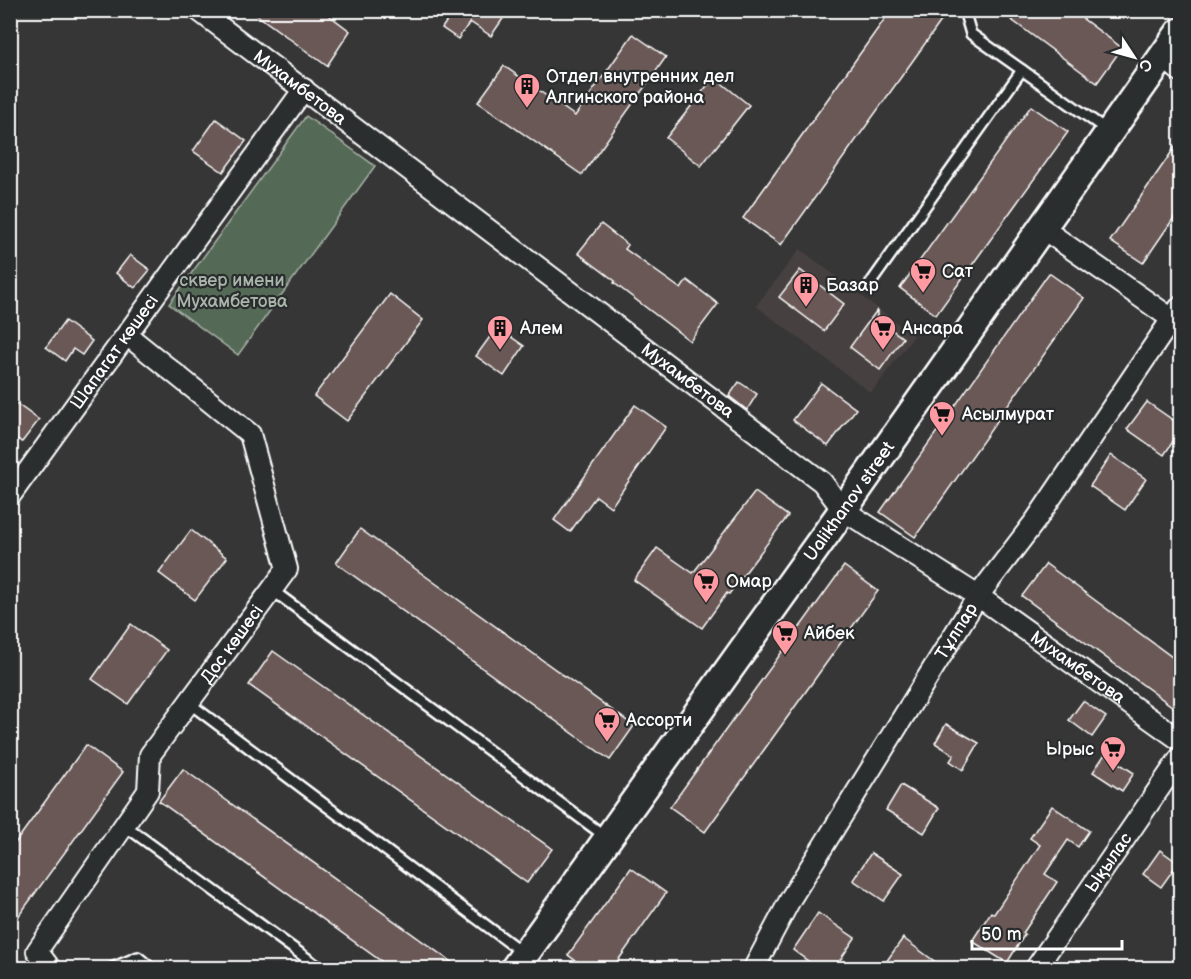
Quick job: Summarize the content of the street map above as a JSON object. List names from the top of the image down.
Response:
{
  "streets": {
    "street": [
      "Мухамбетова",
      "Шапагат көшесі",
      "Ualikhanov street",
      "Тұлпар",
      "Дос көшесі",
      "Ықылас"
    ]
  },
  "crossings": [
    ["Мухамбетова", "Шапагат көшесі"],
    ["Мухамбетова", "Ualikhanov street"],
    ["Мухамбетова", "Тұлпар"],
    ["Шапагат көшесі", "Дос көшесі"]
  ],
  "parks": ["сквер имени Мухамбетова"],
  "places": {
    "building": ["Отдел внутренних дел Алгинского района", "Базар", "Алем"],
    "supermarket": [
      "Сат",
      "Ансара",
      "Асылмурат",
      "Омар",
      "Айбек",
      "Ассорти",
      "Ырыс"
    ]
  },
  "scale_bar": "50 m",
  "north": "bottom right"
}
